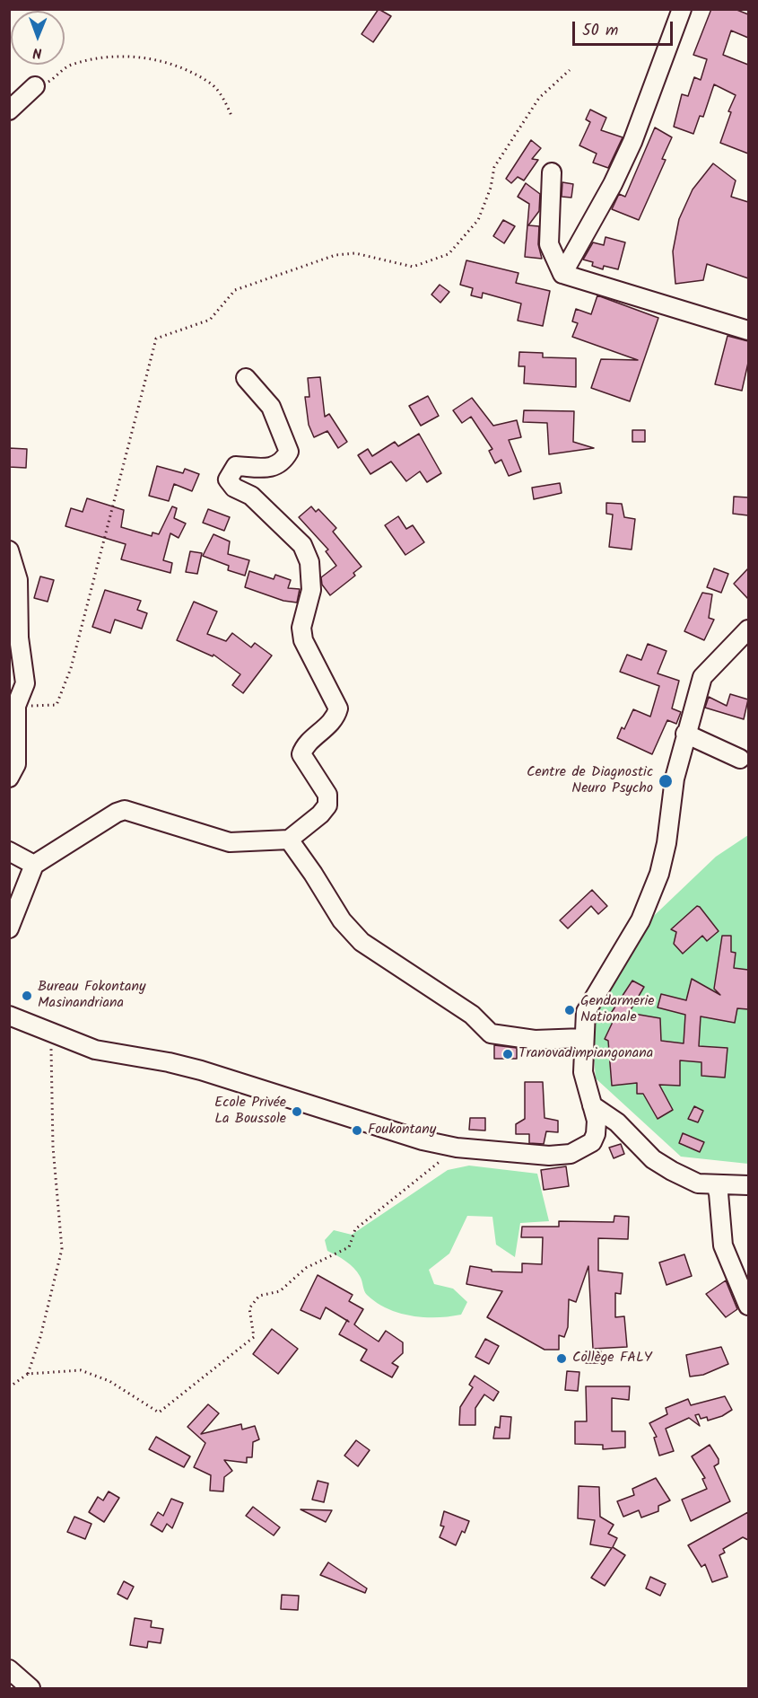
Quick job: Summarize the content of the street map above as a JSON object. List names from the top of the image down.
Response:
{
  "places": [
    "Centre de Diagnostic Neuro Psycho",
    "Bureau Fokontany Masinandriana",
    "Gendarmerie Nationale",
    "Tranovadimpiangonana",
    "Ecole Privée La Boussole",
    "Foukontany",
    "Collège FALY"
  ],
  "scale_bar": "50 m",
  "north": "bottom"
}
